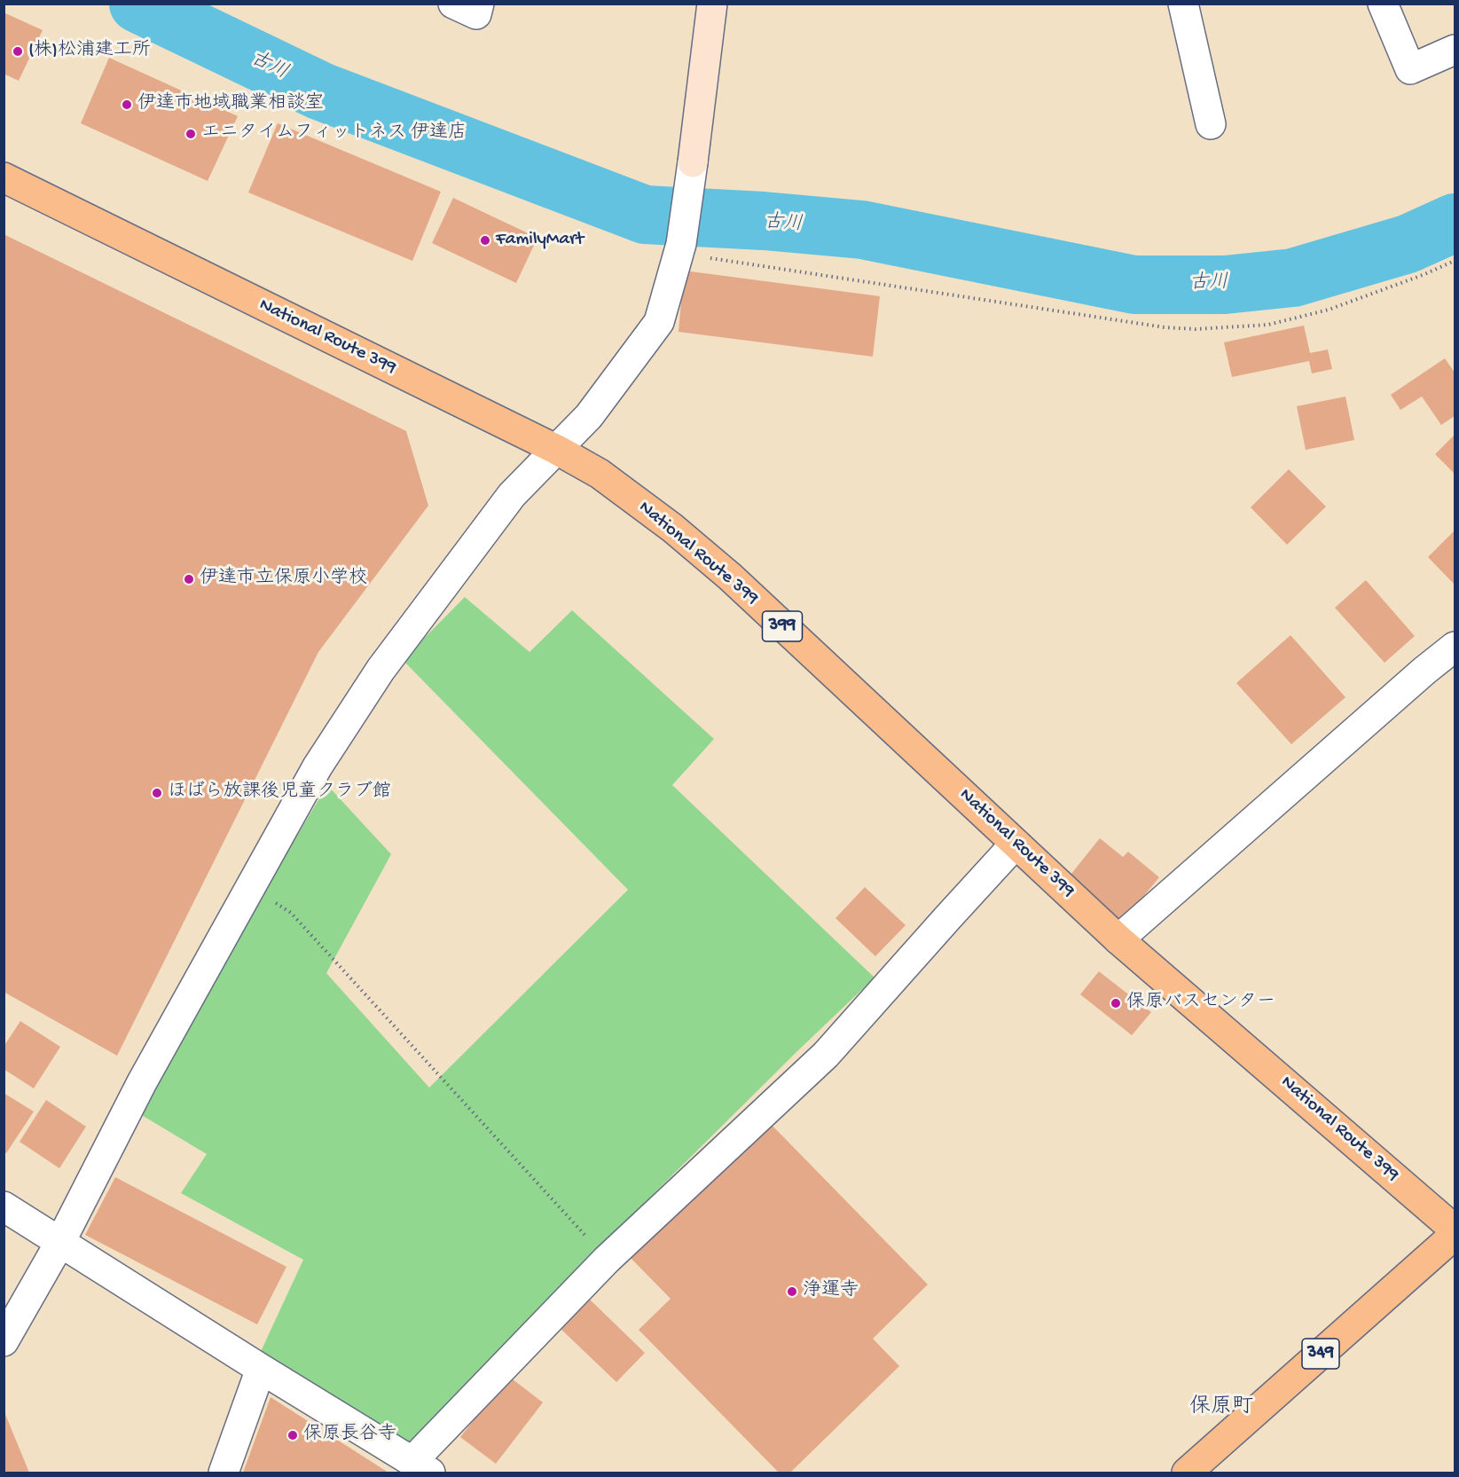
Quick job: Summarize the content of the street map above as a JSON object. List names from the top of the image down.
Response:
{
  "streets": {
    "highway": ["National Route 399", "399", "349"]
  },
  "districts": ["保原町"],
  "water": ["古川"],
  "places": [
    "(株)松浦建工所",
    "伊達市地域職業相談室",
    "エニタイムフィットネス 伊達店",
    "FamilyMart",
    "伊達市立保原小学校",
    "ほばら放課後児童クラブ館",
    "保原バスセンター",
    "浄運寺",
    "保原長谷寺"
  ]
}
